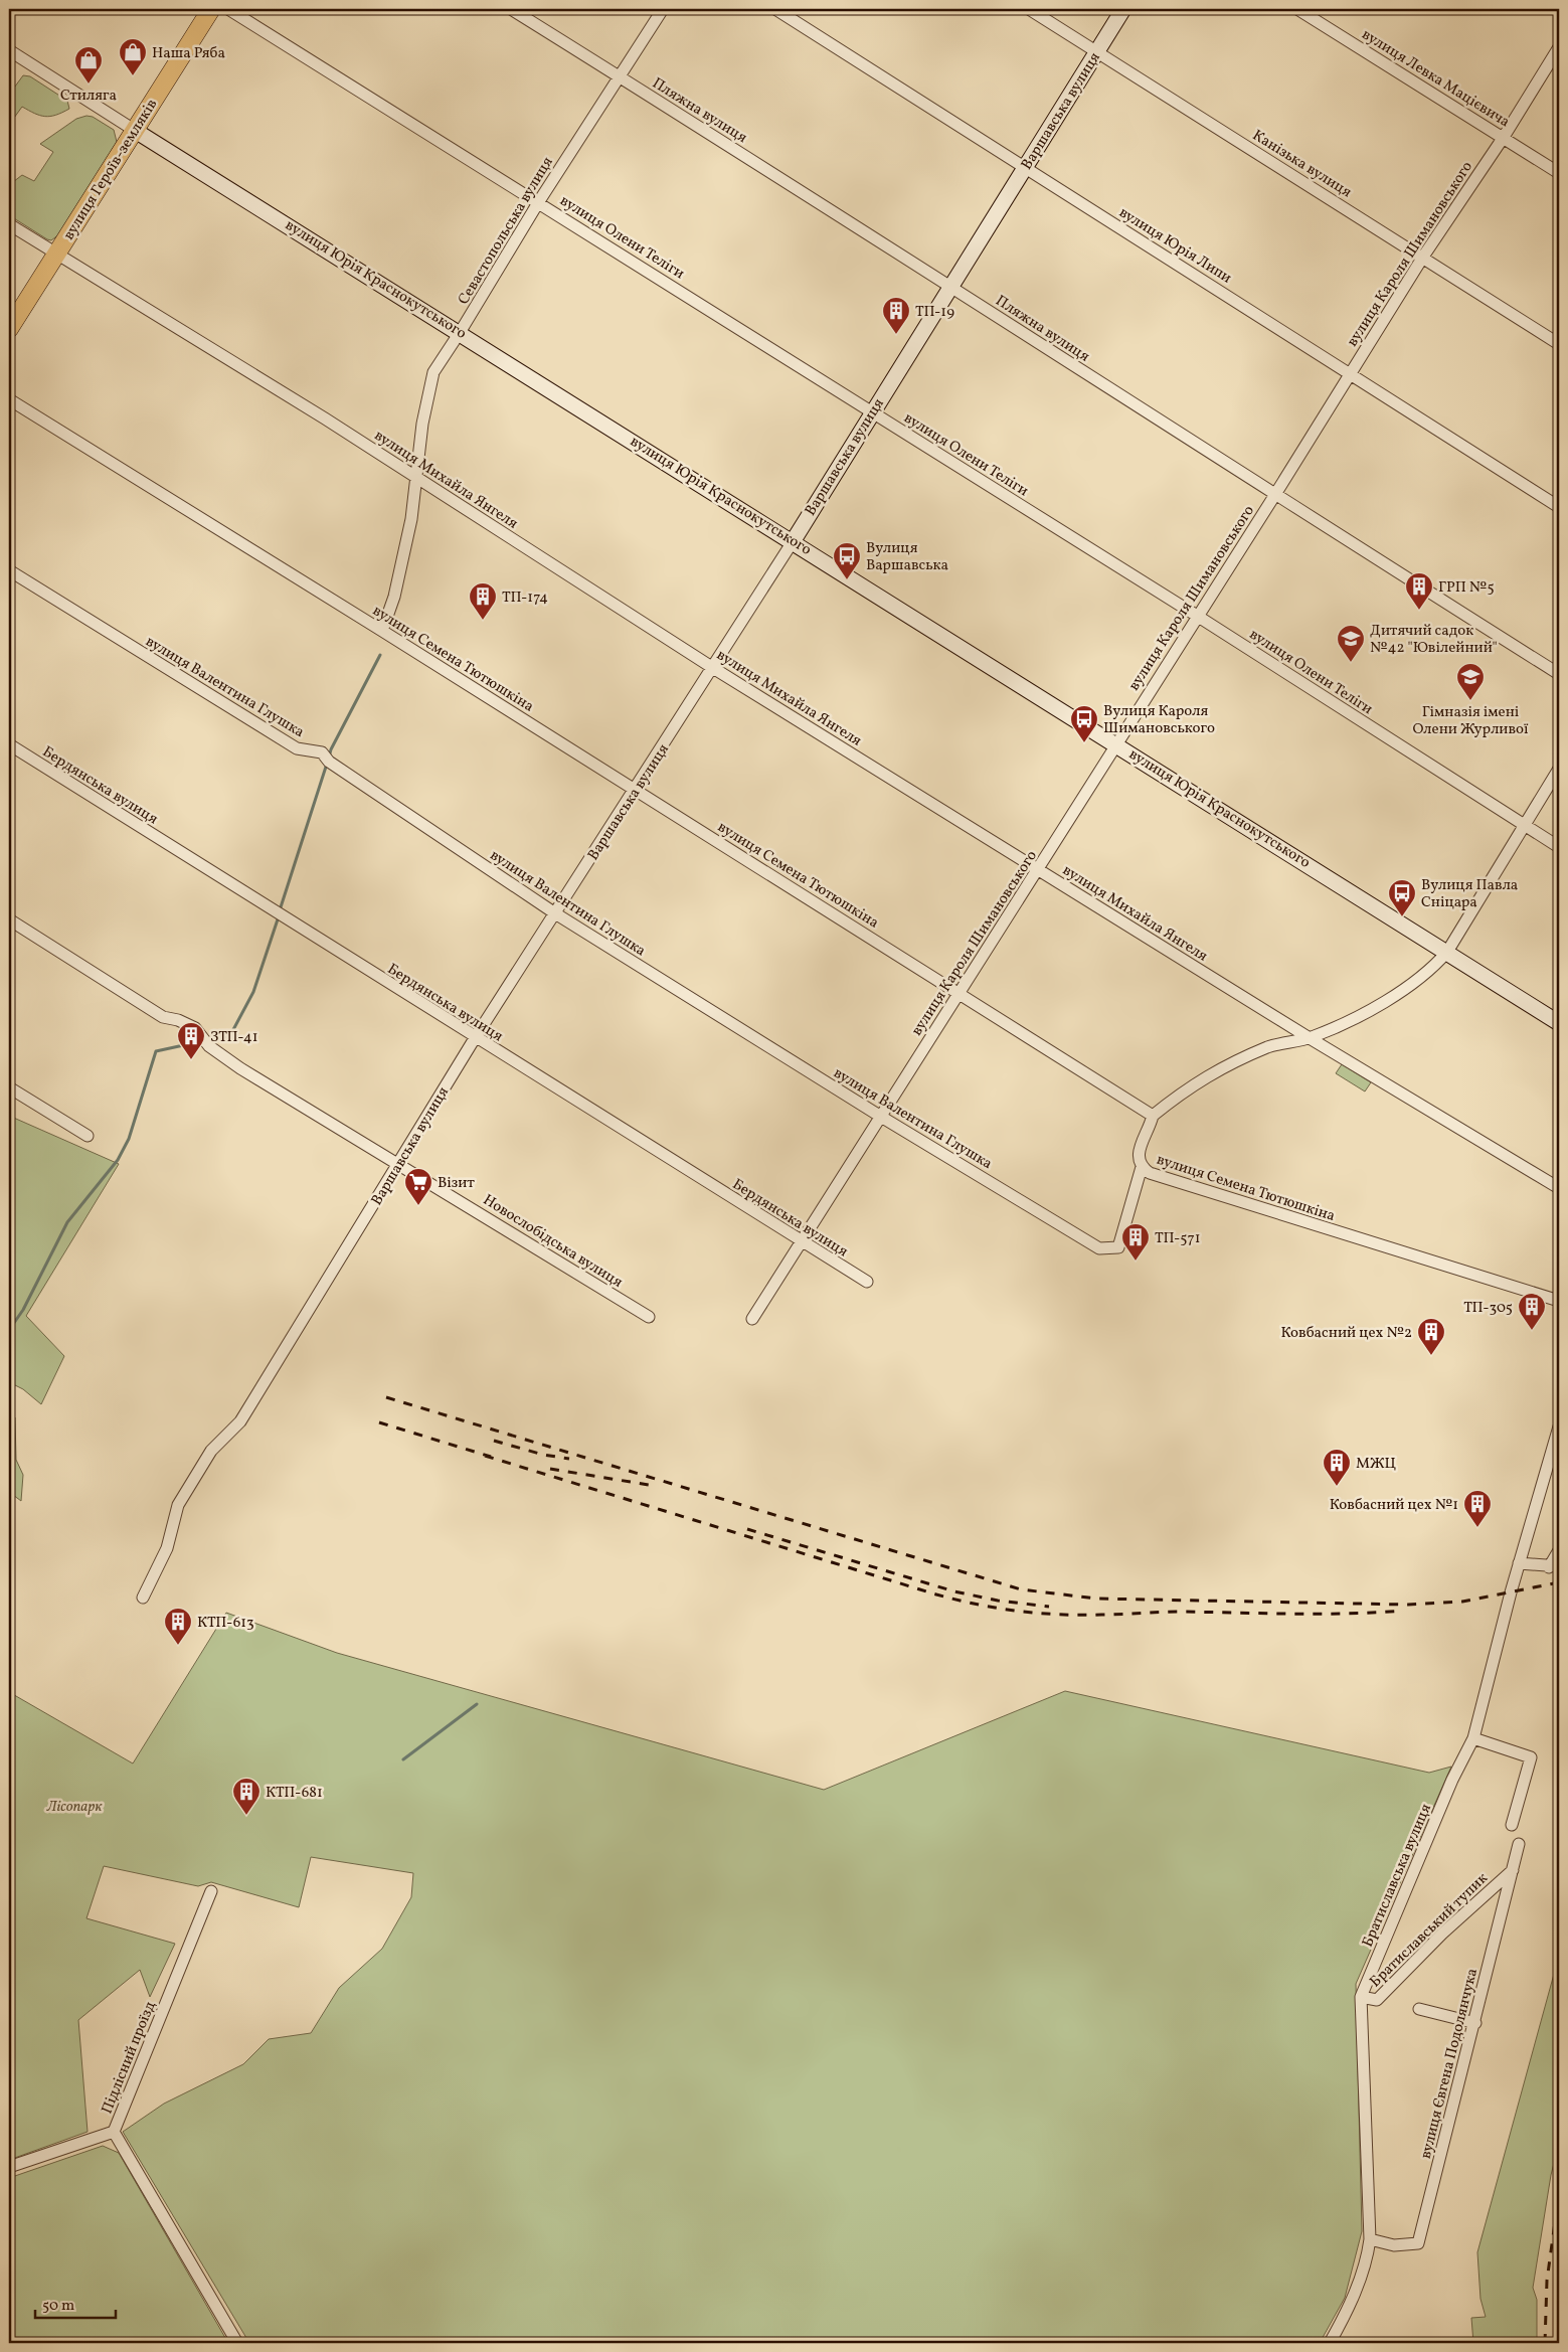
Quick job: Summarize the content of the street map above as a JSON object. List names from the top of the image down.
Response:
{
  "streets": {
    "main road": ["вулиця Героїв-земляків"],
    "street": [
      "вулиця Левка Мацієвича",
      "Пляжна вулиця",
      "Варшавська вулиця",
      "Канізька вулиця",
      "Севастопольська вулиця",
      "вулиця Олени Теліги",
      "вулиця Юрія Липи",
      "вулиця Кароля Шимановського",
      "вулиця Юрія Краснокутського",
      "вулиця Михайла Янгеля",
      "вулиця Семена Тютюшкіна",
      "вулиця Валентина Глушка",
      "Бердянська вулиця",
      "Новослобідська вулиця",
      "Братиславська вулиця",
      "Братиславський тупик",
      "Підлісний проїзд",
      "вулиця Євгена Подолянчука"
    ]
  },
  "crossings": [
    ["вулиця Левка Мацієвича", "вулиця Кароля Шимановського"],
    ["Пляжна вулиця", "Варшавська вулиця"],
    ["Пляжна вулиця", "Севастопольська вулиця"],
    ["Пляжна вулиця", "вулиця Кароля Шимановського"],
    ["Варшавська вулиця", "Канізька вулиця"],
    ["Варшавська вулиця", "вулиця Олени Теліги"],
    ["Варшавська вулиця", "вулиця Юрія Липи"],
    ["Варшавська вулиця", "вулиця Юрія Краснокутського"],
    ["Варшавська вулиця", "вулиця Михайла Янгеля"],
    ["Варшавська вулиця", "вулиця Семена Тютюшкіна"],
    ["Варшавська вулиця", "вулиця Валентина Глушка"],
    ["Варшавська вулиця", "Бердянська вулиця"],
    ["Варшавська вулиця", "Новослобідська вулиця"],
    ["Канізька вулиця", "вулиця Кароля Шимановського"],
    ["вулиця Героїв-земляків", "вулиця Юрія Краснокутського"],
    ["вулиця Героїв-земляків", "вулиця Михайла Янгеля"],
    ["Севастопольська вулиця", "вулиця Олени Теліги"],
    ["Севастопольська вулиця", "вулиця Юрія Краснокутського"],
    ["Севастопольська вулиця", "вулиця Михайла Янгеля"],
    ["Севастопольська вулиця", "вулиця Семена Тютюшкіна"],
    ["вулиця Олени Теліги", "вулиця Кароля Шимановського"],
    ["вулиця Юрія Липи", "вулиця Кароля Шимановського"],
    ["вулиця Кароля Шимановського", "вулиця Юрія Краснокутського"],
    ["вулиця Кароля Шимановського", "вулиця Михайла Янгеля"],
    ["вулиця Кароля Шимановського", "вулиця Семена Тютюшкіна"],
    ["вулиця Кароля Шимановського", "вулиця Валентина Глушка"],
    ["вулиця Кароля Шимановського", "Бердянська вулиця"],
    ["вулиця Семена Тютюшкіна", "вулиця Валентина Глушка"],
    ["Братиславська вулиця", "Братиславський тупик"],
    ["Братиславська вулиця", "вулиця Євгена Подолянчука"],
    ["Братиславський тупик", "вулиця Євгена Подолянчука"]
  ],
  "parks": ["Лісопарк"],
  "places": {
    "shop": ["Наша Ряба", "Стиляга"],
    "building": [
      "ТП-19",
      "ГРП №5",
      "ТП-174",
      "ЗТП-41",
      "ТП-571",
      "ТП-305",
      "Ковбасний цех №2",
      "МЖЦ",
      "Ковбасний цех №1",
      "КТП-613",
      "КТП-681"
    ],
    "bus stop": ["Вулиця Варшавська", "Вулиця Кароля Шимановського", "Вулиця Павла Сніцара"],
    "school or university": ["Дитячий садок №42 \"Ювілейний\"", "Гімназія імені Олени Журливої"],
    "supermarket": ["Візит"]
  },
  "scale_bar": "50 m"
}
